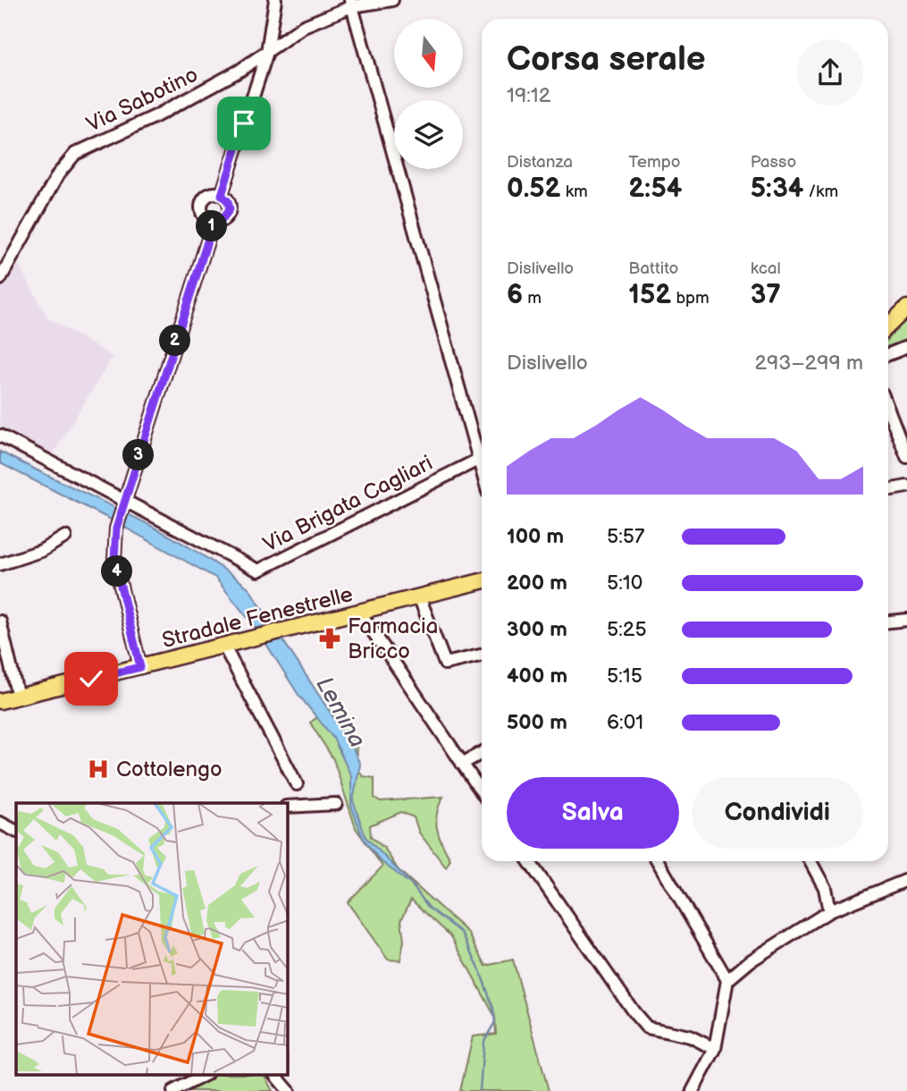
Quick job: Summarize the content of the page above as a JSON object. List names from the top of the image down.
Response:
{
  "streets": {
    "main road": ["Stradale Fenestrelle"],
    "street": ["Via Sabotino", "Via Brigata Cagliari"]
  },
  "water": ["Lemina"],
  "places": {
    "pharmacy": ["Farmacia Bricco"],
    "hospital": ["Cottolengo"]
  },
  "north": "bottom",
  "page": {
    "heading": ["Corsa serale", "19:12"],
    "stats": [
      ["Distanza", "0.52 km"],
      ["Tempo", "2:54"],
      ["Passo", "5:34 /km"],
      ["Dislivello", "6 m"],
      ["Battito", "152 bpm"],
      ["kcal", "37"]
    ],
    "pins": [
      "1",
      "2",
      "3",
      "4"
    ],
    "chart": ["Dislivello", "293–299 m"],
    "list": [
      {
        "name": "100 m",
        "note": "5:57"
      },
      {
        "name": "200 m",
        "note": "5:10"
      },
      {
        "name": "300 m",
        "note": "5:25"
      },
      {
        "name": "400 m",
        "note": "5:15"
      },
      {
        "name": "500 m",
        "note": "6:01"
      }
    ],
    "buttons": ["Salva", "Condividi"]
  }
}
